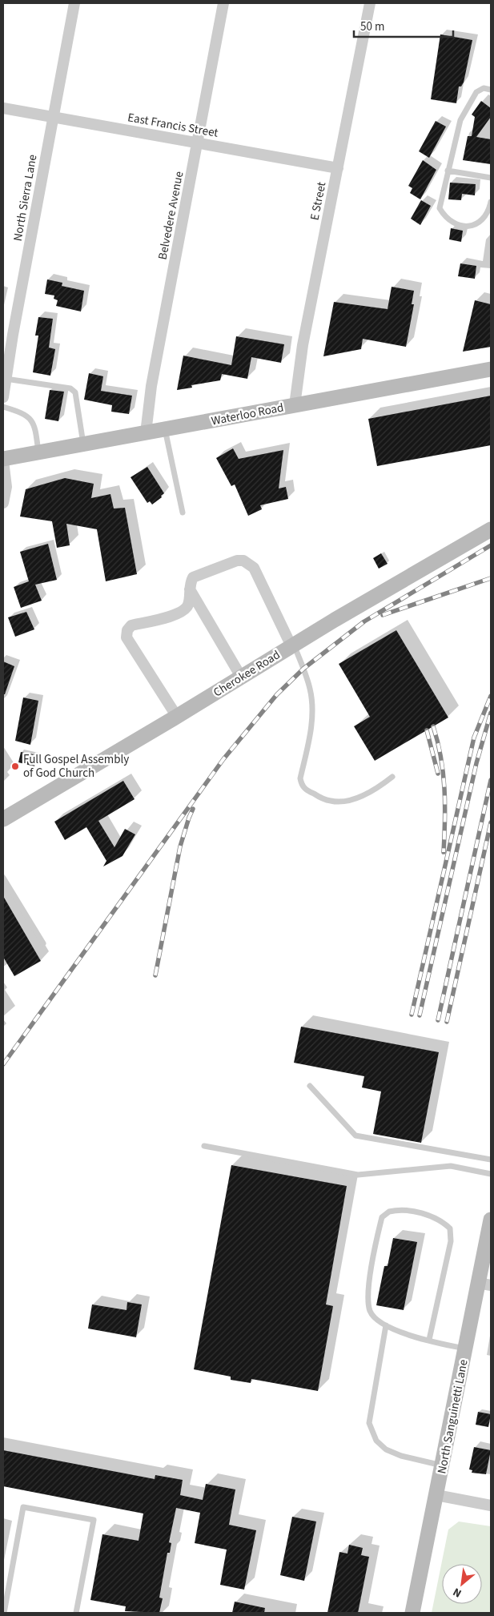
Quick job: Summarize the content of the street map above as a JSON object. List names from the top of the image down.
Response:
{
  "streets": {
    "street": [
      "East Francis Street",
      "North Sierra Lane",
      "E Street",
      "Belvedere Avenue",
      "Waterloo Road",
      "Cherokee Road",
      "North Sanguinetti Lane"
    ]
  },
  "crossings": [
    ["East Francis Street", "North Sierra Lane"],
    ["East Francis Street", "E Street"],
    ["East Francis Street", "Belvedere Avenue"],
    ["E Street", "Waterloo Road"],
    ["Belvedere Avenue", "Waterloo Road"]
  ],
  "places": ["Full Gospel Assembly of God Church"],
  "scale_bar": "50 m",
  "north": "bottom left"
}
